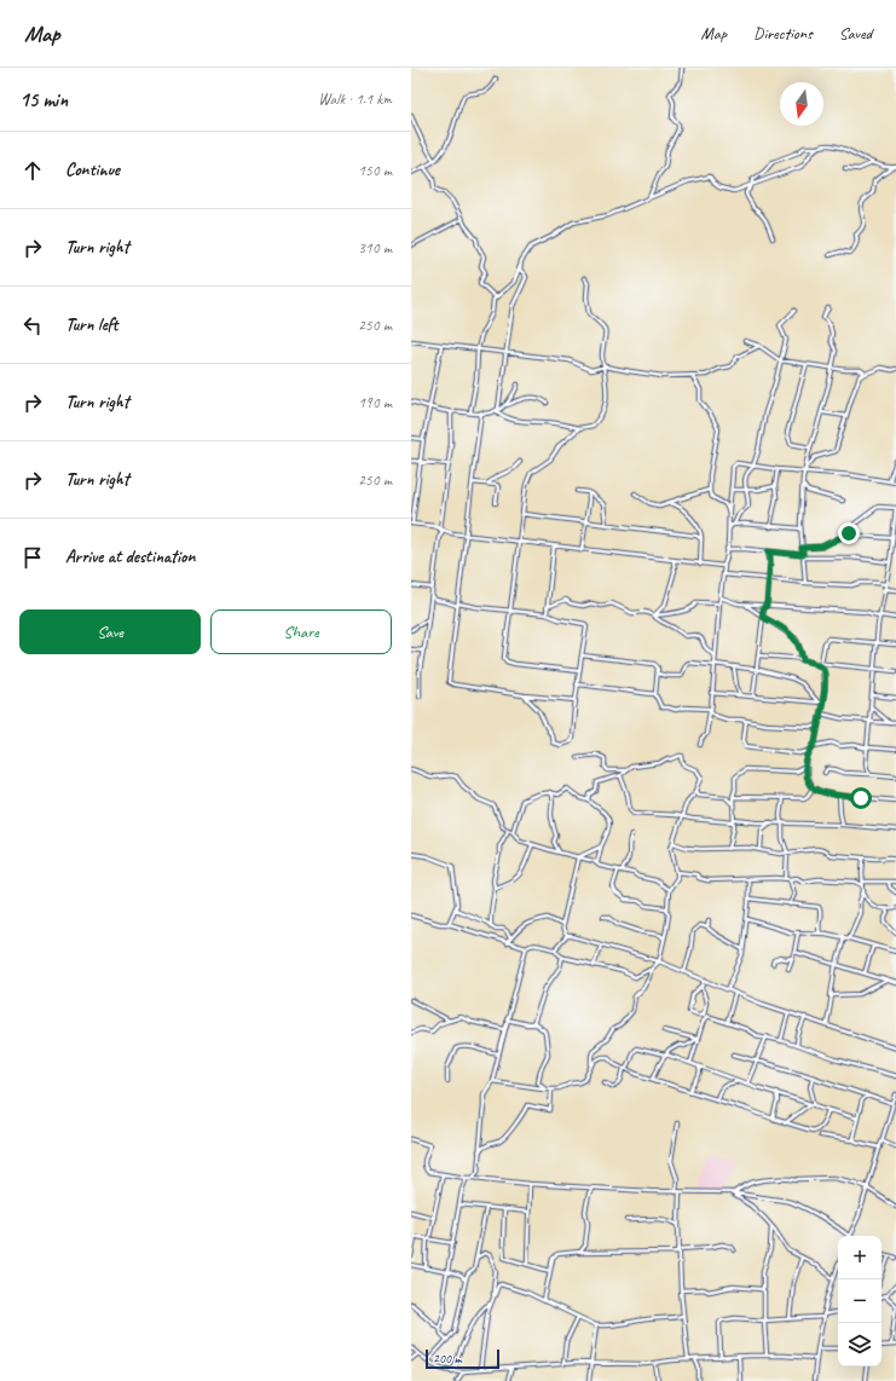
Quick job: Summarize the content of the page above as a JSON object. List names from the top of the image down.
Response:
{
  "scale_bar": "200 m",
  "north": "bottom",
  "page": {
    "header": "Map",
    "nav": ["Map", "Directions", "Saved"],
    "heading": ["15 min", "Walk · 1.1 km"],
    "list": [
      ["Continue", "150 m"],
      ["Turn right", "310 m"],
      ["Turn left", "250 m"],
      ["Turn right", "190 m"],
      ["Turn right", "250 m"],
      "Arrive at destination"
    ],
    "buttons": ["Save", "Share"],
    "map_buttons": ["+", "−"],
    "scale": "200 m"
  }
}
